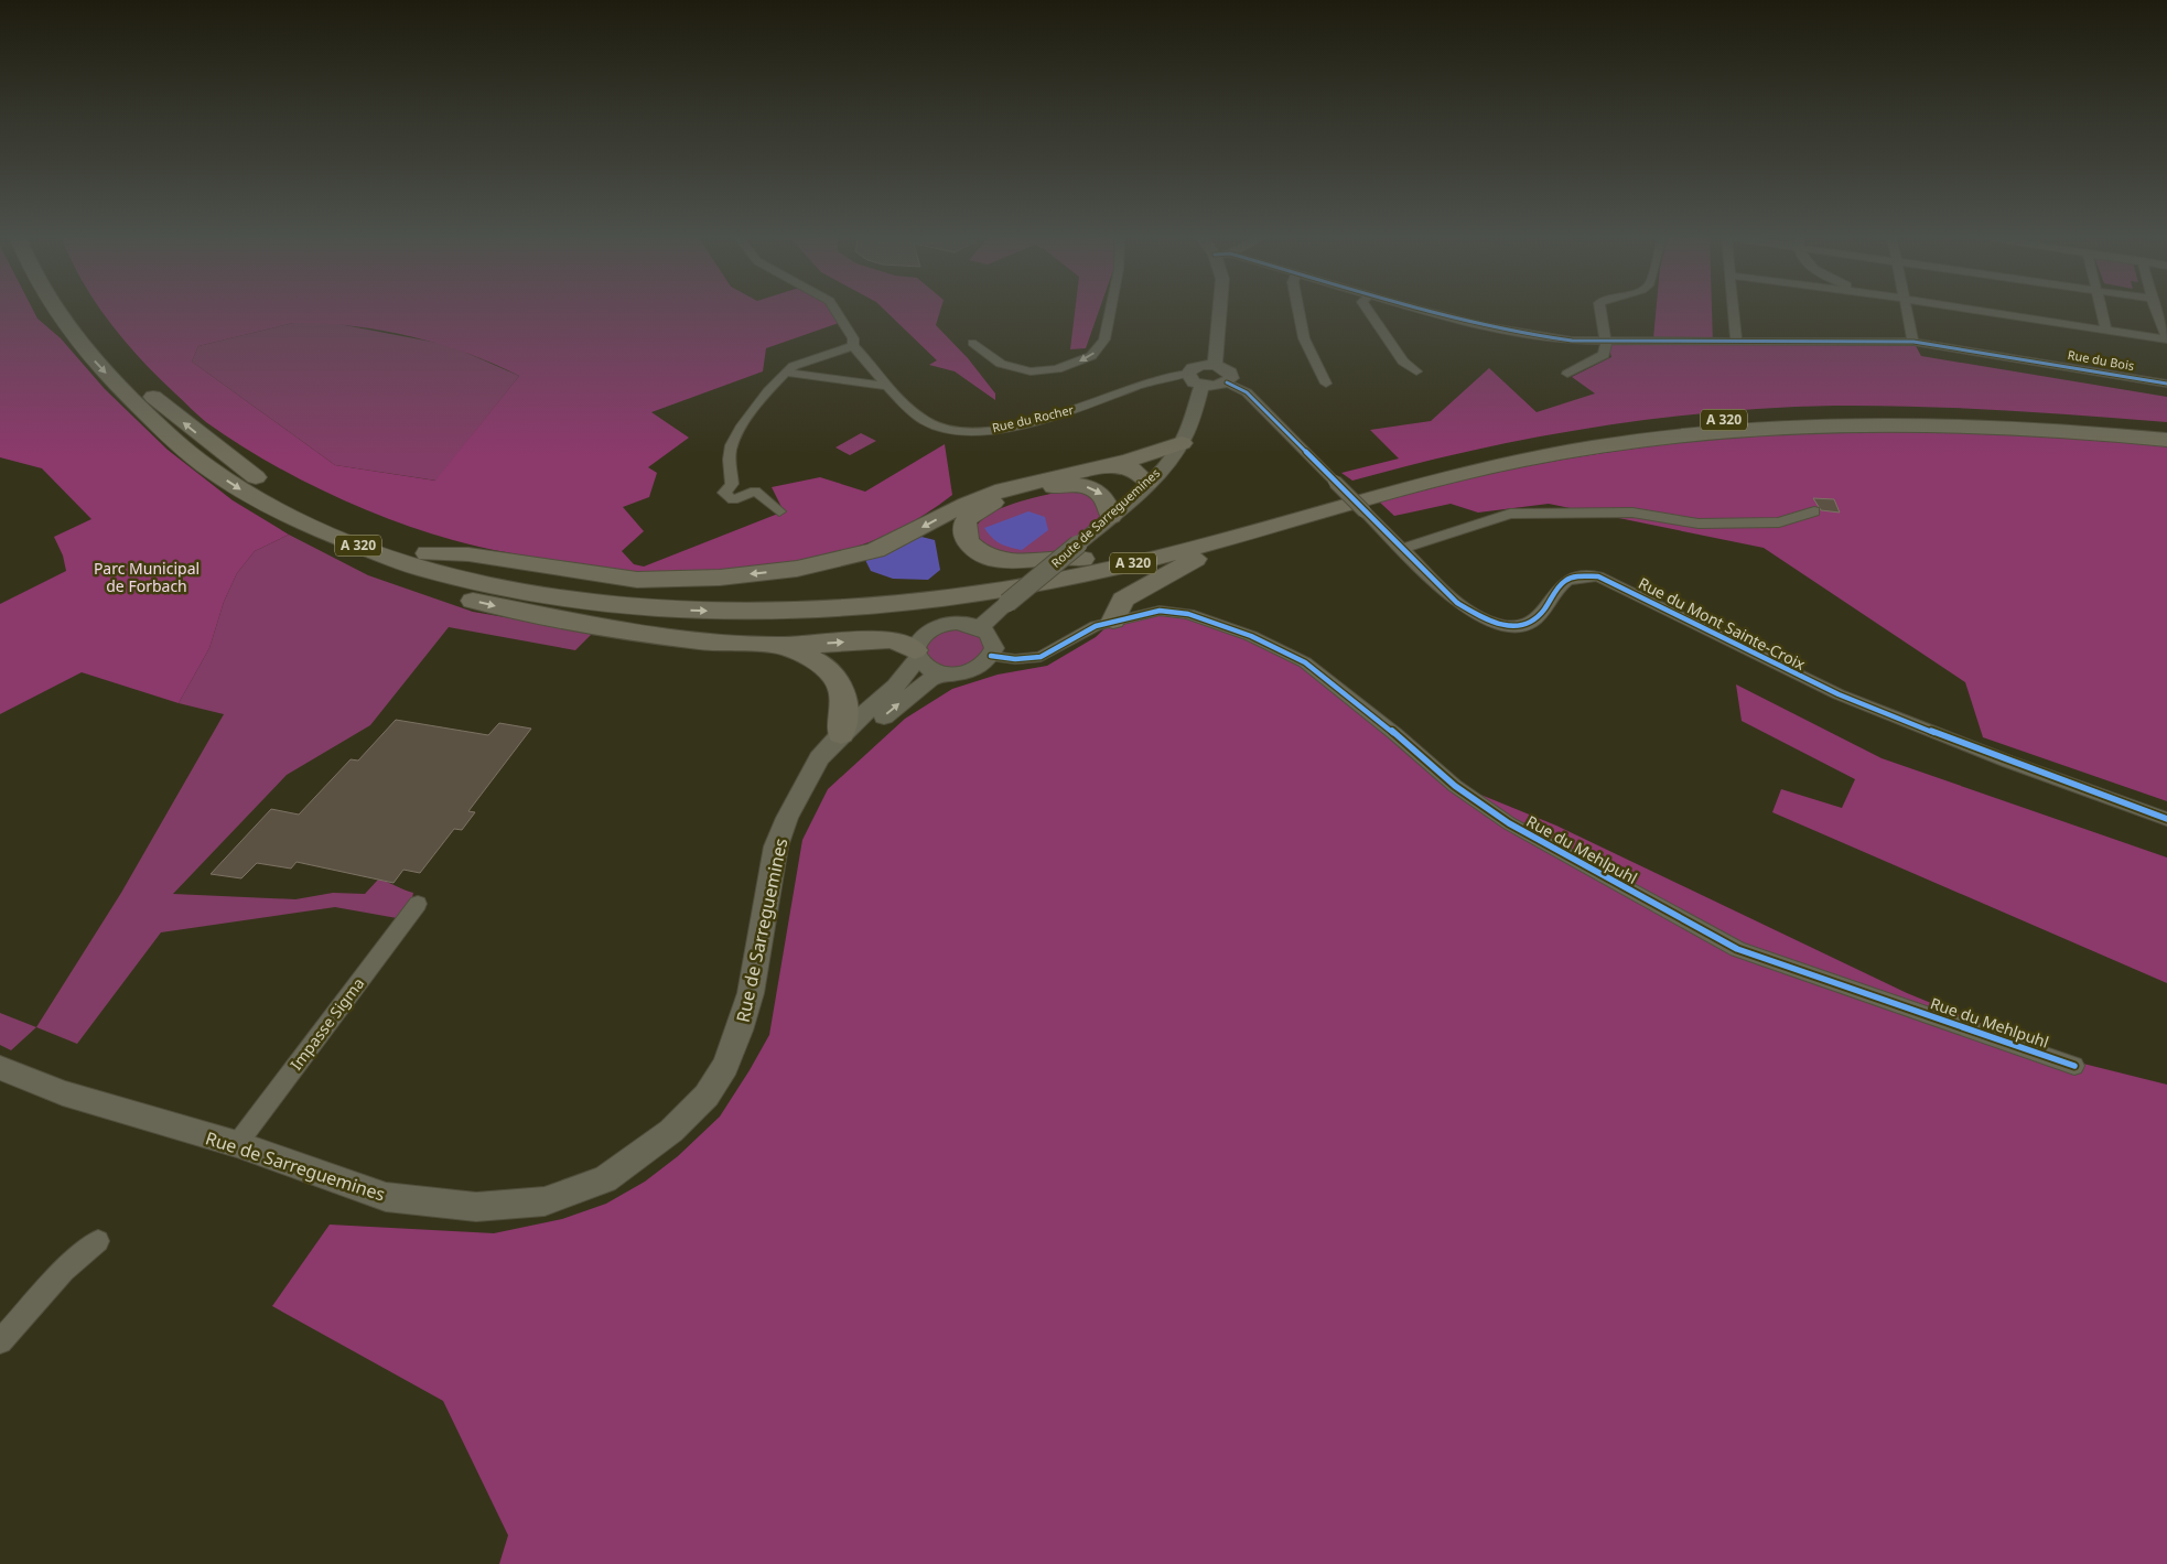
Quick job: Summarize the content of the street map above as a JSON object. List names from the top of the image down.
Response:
{
  "streets": {
    "highway": ["A 320"],
    "main road": ["Route de Sarreguemines", "Rue de Sarreguemines"],
    "street": [
      "Rue du Bois",
      "Rue du Rocher",
      "Rue du Mont Sainte-Croix",
      "Rue du Mehlpuhl",
      "Impasse Sigma"
    ]
  },
  "crossings": [
    ["A 320", "Route de Sarreguemines"],
    ["Route de Sarreguemines", "Rue du Mehlpuhl"],
    ["Rue de Sarreguemines", "Impasse Sigma"]
  ],
  "parks": ["Parc Municipal de Forbach"]
}
